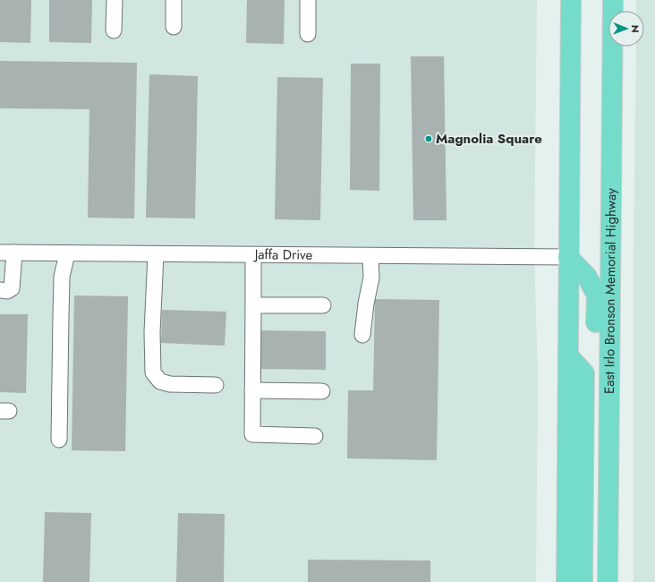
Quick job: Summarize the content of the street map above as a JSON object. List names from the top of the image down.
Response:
{
  "streets": {
    "highway": ["East Irlo Bronson Memorial Highway"],
    "street": ["Jaffa Drive"]
  },
  "places": ["Magnolia Square"],
  "north": "right"
}
